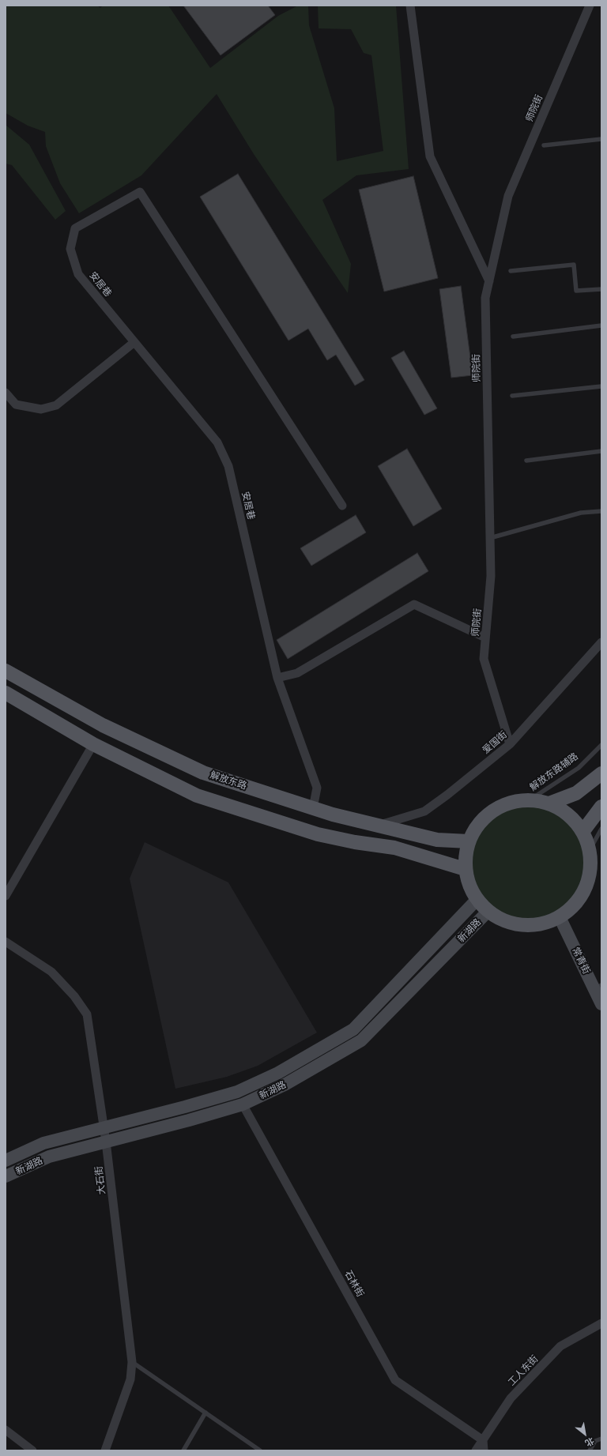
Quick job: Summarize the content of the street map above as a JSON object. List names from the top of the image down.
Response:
{
  "streets": {
    "main road": ["解放东路", "新湖路", "常青街"],
    "street": [
      "师院街",
      "安居巷",
      "爱国街",
      "大石街",
      "石林街",
      "工人东街"
    ],
    "lane": ["解放东路辅路"]
  },
  "crossings": [
    ["师院街", "爱国街"],
    ["安居巷", "解放东路"],
    ["爱国街", "解放东路"],
    ["新湖路", "大石街"],
    ["新湖路", "石林街"],
    ["石林街", "工人东街"]
  ],
  "north": "bottom right"
}
